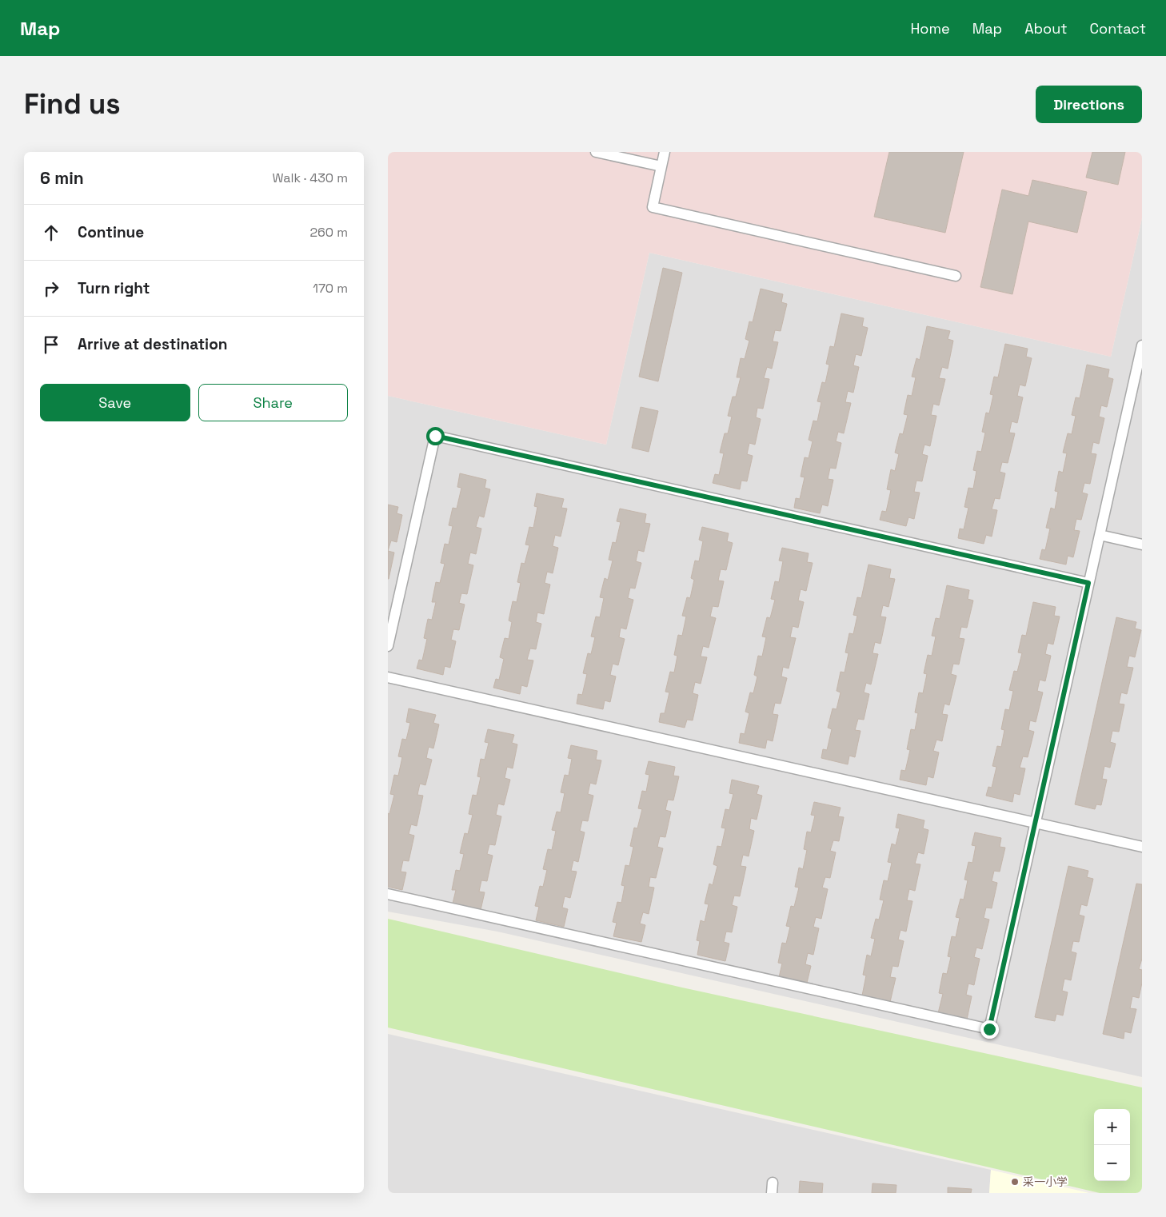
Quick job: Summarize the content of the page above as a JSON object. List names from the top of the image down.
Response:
{
  "places": ["采一小学"],
  "page": {
    "header": "Map",
    "nav": [
      "Home",
      "Map",
      "About",
      "Contact"
    ],
    "buttons": [
      "Directions",
      ["Save", "Share"]
    ],
    "title": "Find us",
    "heading": ["6 min", "Walk · 430 m"],
    "list": [
      ["Continue", "260 m"],
      ["Turn right", "170 m"],
      "Arrive at destination"
    ],
    "map_buttons": ["+", "−"]
  }
}
